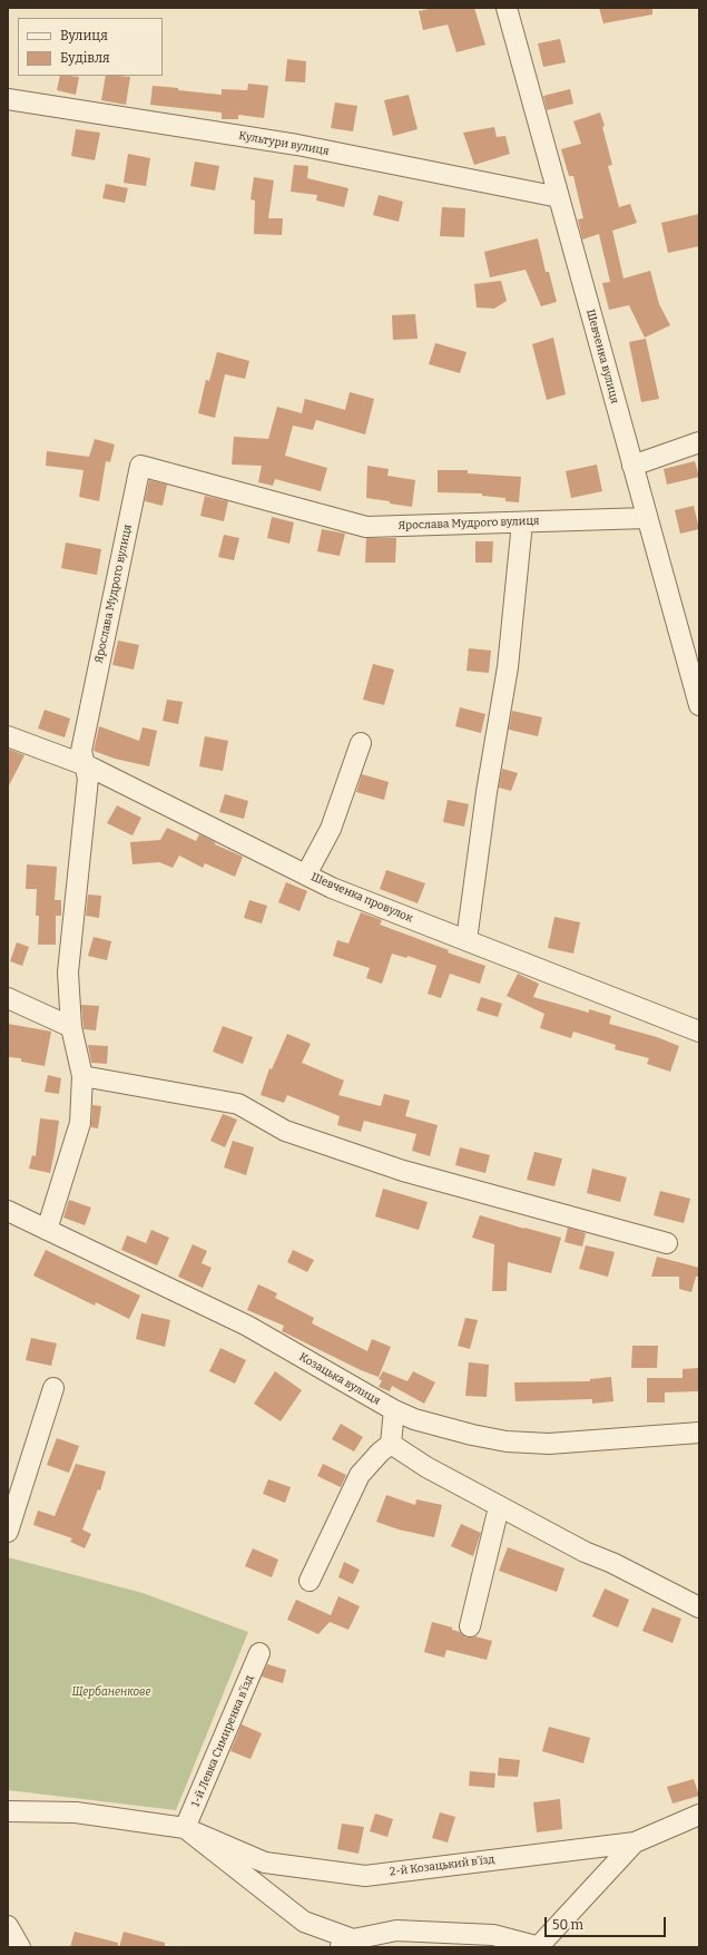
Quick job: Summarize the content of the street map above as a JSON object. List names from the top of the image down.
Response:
{
  "streets": {
    "street": [
      "Культури вулиця",
      "Шевченка вулиця",
      "Ярослава Мудрого вулиця",
      "Шевченка провулок",
      "Козацька вулиця",
      "1-й Левка Симиренка в’їзд",
      "2-й Козацький в’їзд"
    ]
  },
  "crossings": [
    ["Культури вулиця", "Шевченка вулиця"],
    ["Шевченка вулиця", "Ярослава Мудрого вулиця"],
    ["Ярослава Мудрого вулиця", "Шевченка провулок"],
    ["Ярослава Мудрого вулиця", "Козацька вулиця"],
    ["1-й Левка Симиренка в’їзд", "2-й Козацький в’їзд"]
  ],
  "parks": ["Щербаненкове"],
  "legend": ["Вулиця", "Будівля"],
  "scale_bar": "50 m"
}
